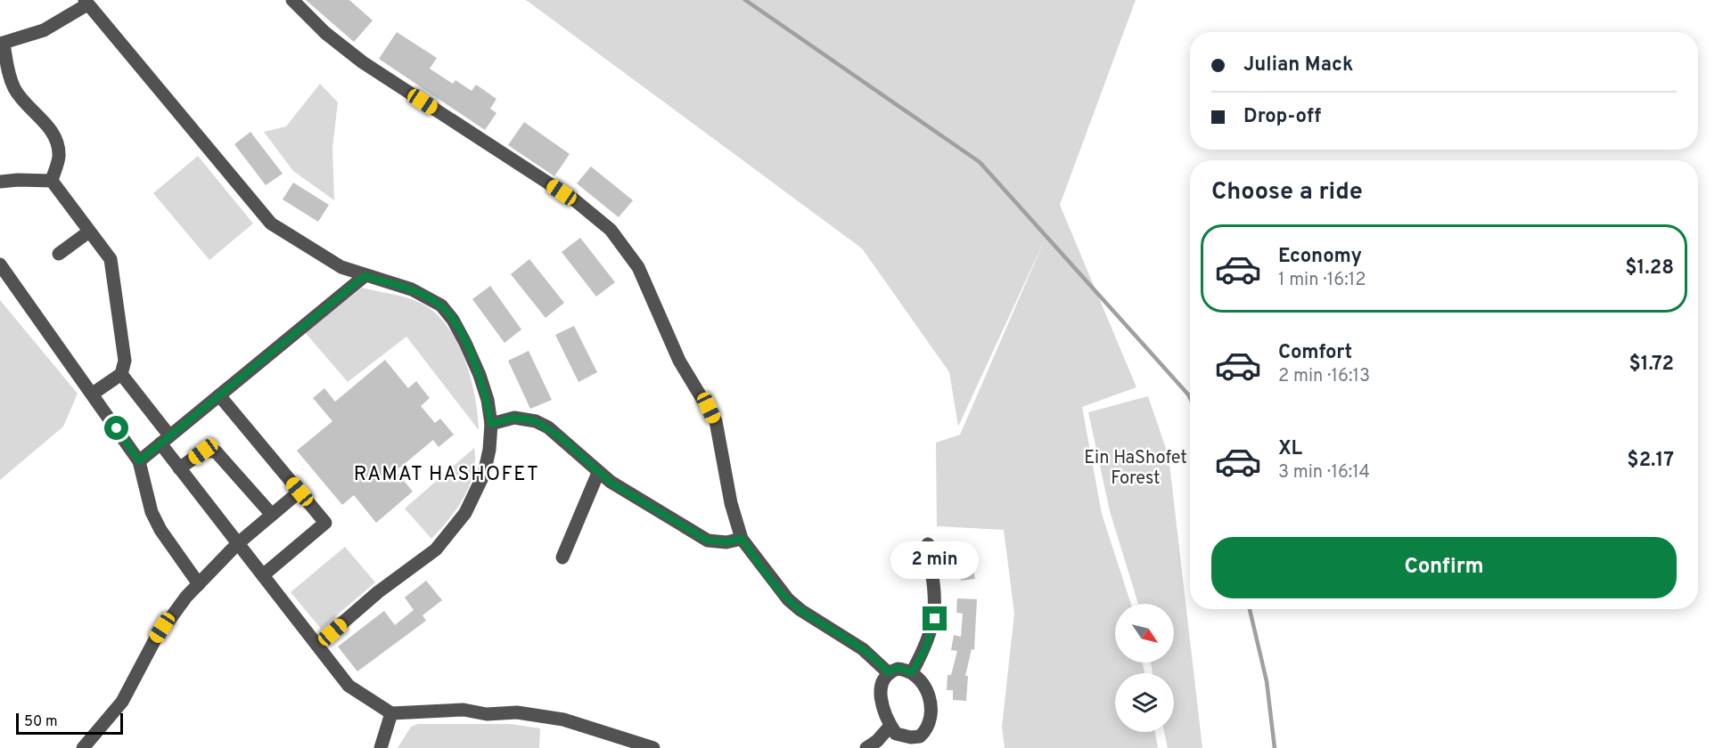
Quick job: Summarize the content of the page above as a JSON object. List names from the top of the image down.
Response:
{
  "districts": ["RAMAT HASHOFET"],
  "parks": ["Ein HaShofet Forest"],
  "scale_bar": "50 m",
  "north": "bottom right",
  "page": {
    "banner": ["Julian Mack", "Drop-off"],
    "heading": "Choose a ride",
    "list": [
      {
        "name": "Economy",
        "note": "1 min · 16:12",
        "value": "$1.28"
      },
      {
        "name": "Comfort",
        "note": "2 min · 16:13",
        "value": "$1.72"
      },
      {
        "name": "XL",
        "note": "3 min · 16:14",
        "value": "$2.17"
      }
    ],
    "buttons": "Confirm",
    "bubble": "2 min",
    "scale": "50 m"
  }
}
